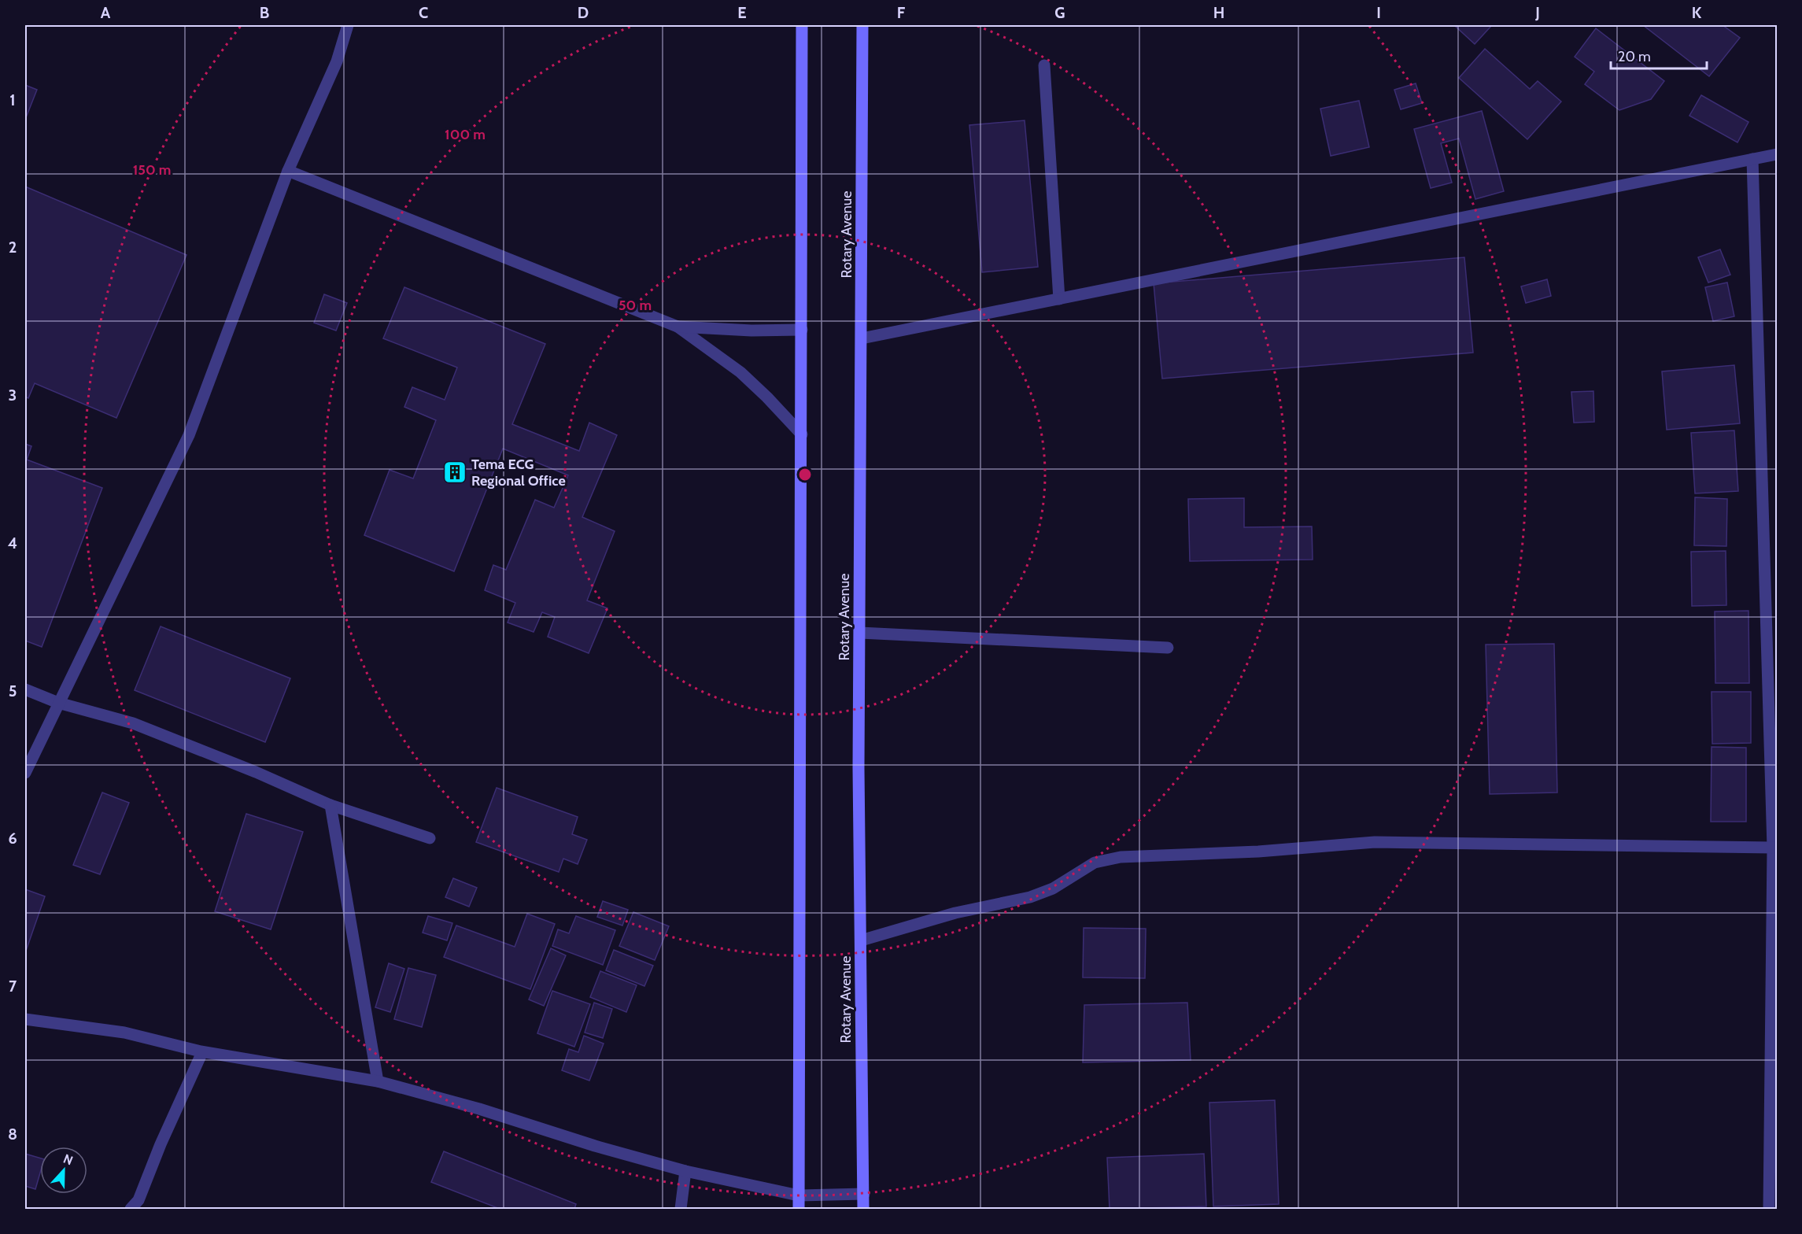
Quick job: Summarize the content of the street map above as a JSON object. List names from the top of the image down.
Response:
{
  "streets": {
    "main road": ["Rotary Avenue"]
  },
  "places": {
    "building": ["Tema ECG Regional Office"]
  },
  "scale_bar": "20 m",
  "north": "top",
  "grid": {
    "columns": [
      "A",
      "B",
      "C",
      "D",
      "E",
      "F",
      "G",
      "H",
      "I",
      "J",
      "K"
    ],
    "rows": [
      "1",
      "2",
      "3",
      "4",
      "5",
      "6",
      "7",
      "8"
    ]
  },
  "rings": ["100 m", "150 m", "50 m"]
}
